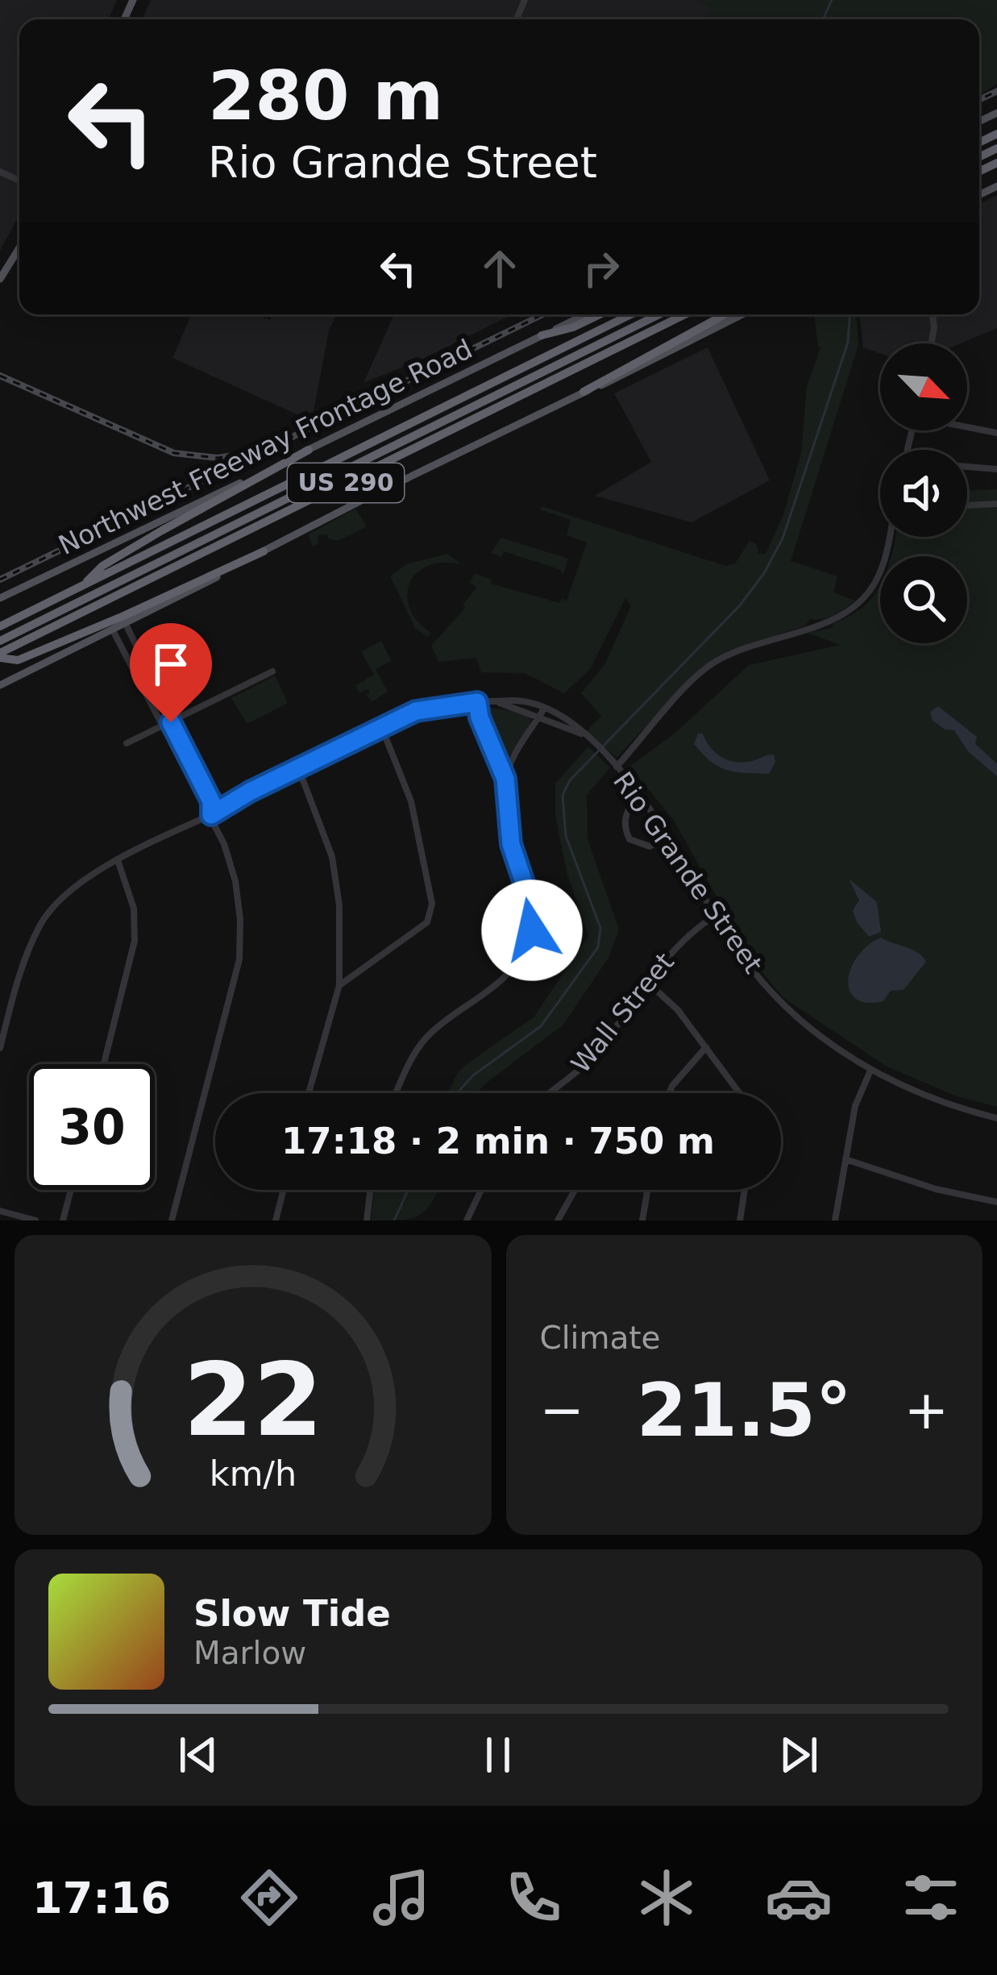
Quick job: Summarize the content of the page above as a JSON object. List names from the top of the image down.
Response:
{
  "streets": {
    "highway": ["US 290"],
    "main road": ["Northwest Freeway Frontage Road"],
    "street": ["Rio Grande Street", "Wall Street"]
  },
  "crossings": [
    ["Rio Grande Street", "Wall Street"]
  ],
  "north": "bottom right",
  "page": {
    "turn": ["280 m", "Rio Grande Street"],
    "limit": "30",
    "trip": "17:18 · 2 min · 750 m",
    "tile": "Climate",
    "heat": ["−", "21.5°", "+"],
    "song": ["Slow Tide", "Marlow"],
    "tabs": "17:16",
    "gauge": ["22", "km/h"]
  }
}
